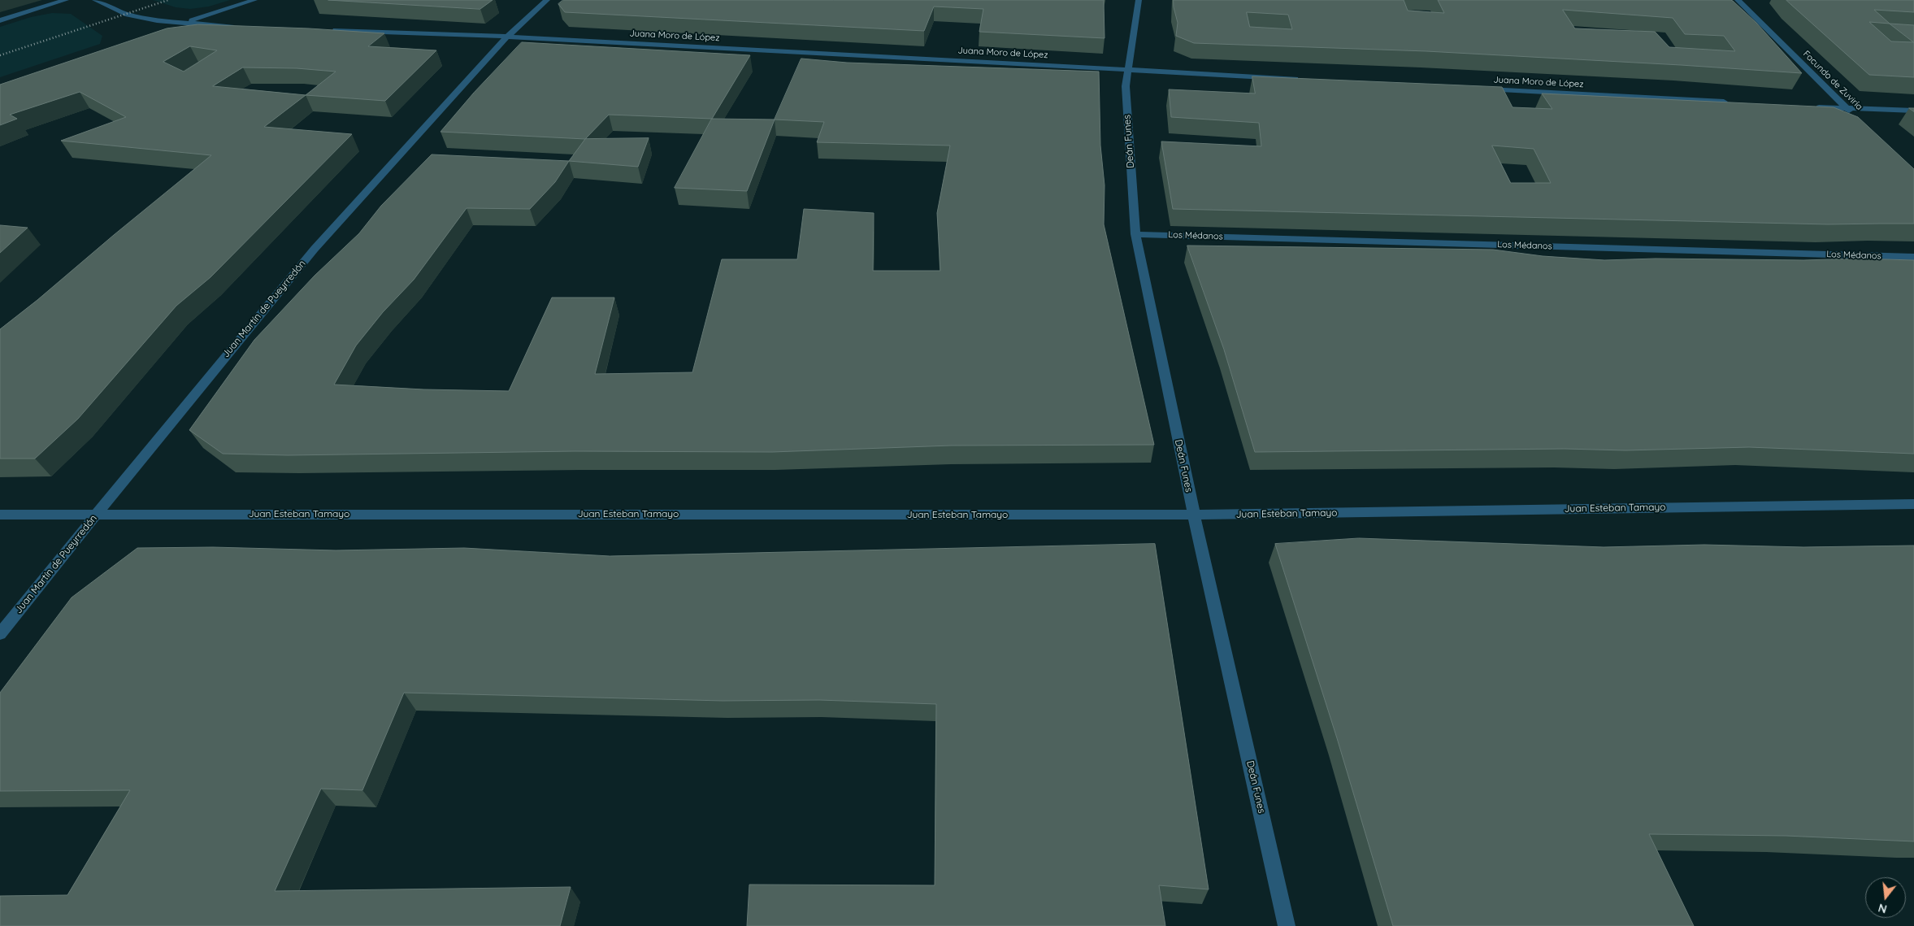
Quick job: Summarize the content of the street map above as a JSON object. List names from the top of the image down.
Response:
{
  "streets": {
    "street": [
      "Juana Moro de López",
      "Facundo de Zuviría",
      "Deán Funes",
      "Los Médanos",
      "Juan Martín de Pueyrredón",
      "Juan Esteban Tamayo"
    ]
  },
  "crossings": [
    ["Juana Moro de López", "Deán Funes"],
    ["Juana Moro de López", "Juan Martín de Pueyrredón"],
    ["Deán Funes", "Los Médanos"],
    ["Deán Funes", "Juan Esteban Tamayo"],
    ["Juan Martín de Pueyrredón", "Juan Esteban Tamayo"]
  ],
  "north": "bottom"
}
